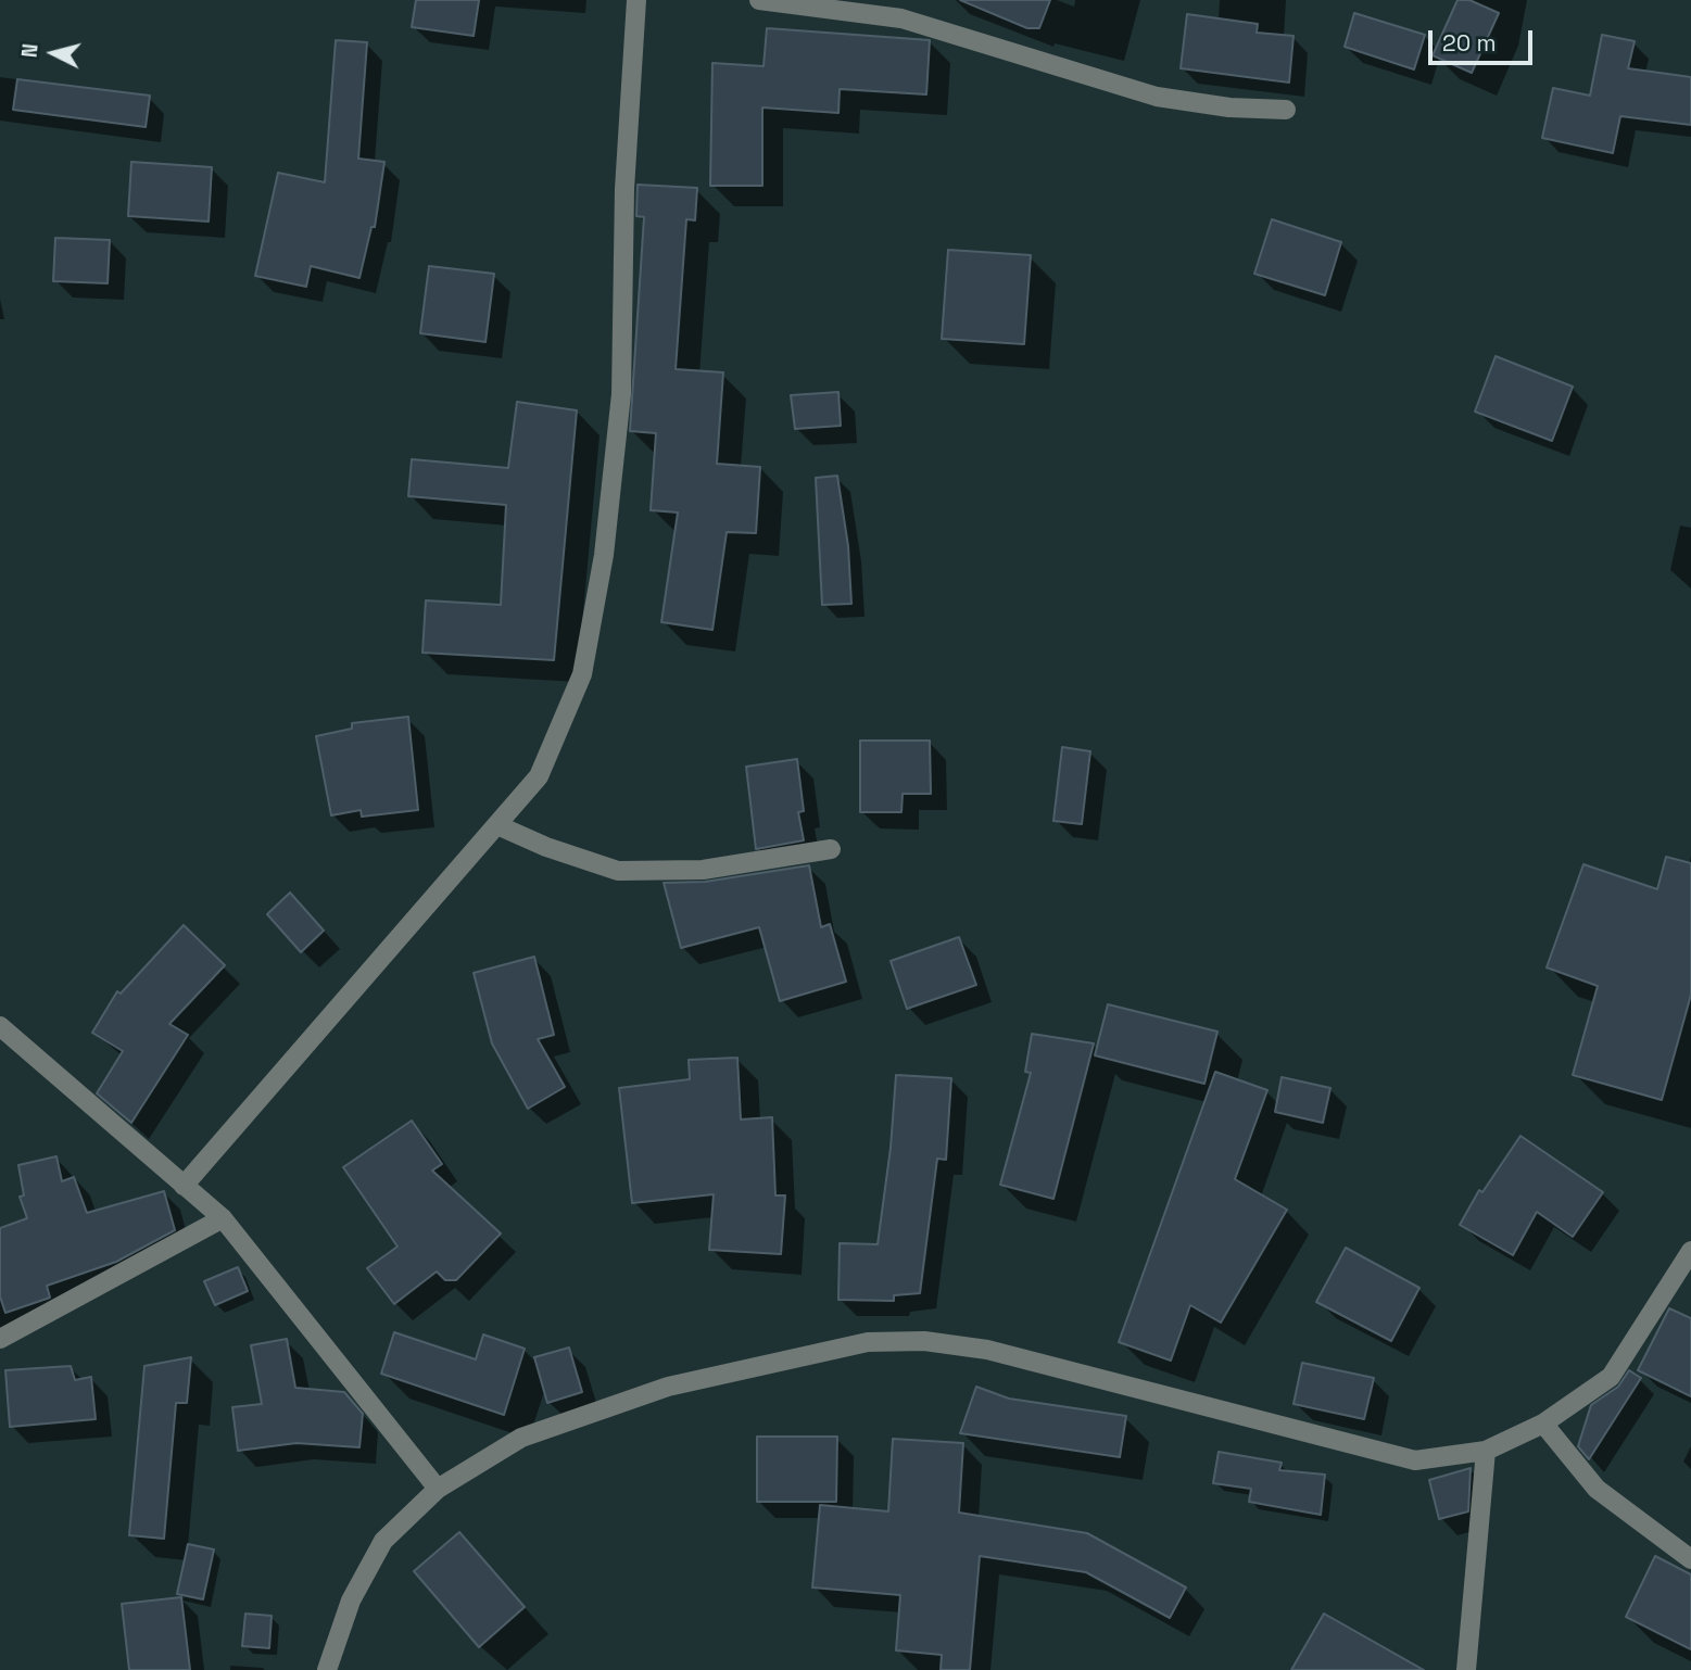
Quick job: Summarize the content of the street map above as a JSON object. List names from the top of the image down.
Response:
{
  "scale_bar": "20 m",
  "north": "left"
}
